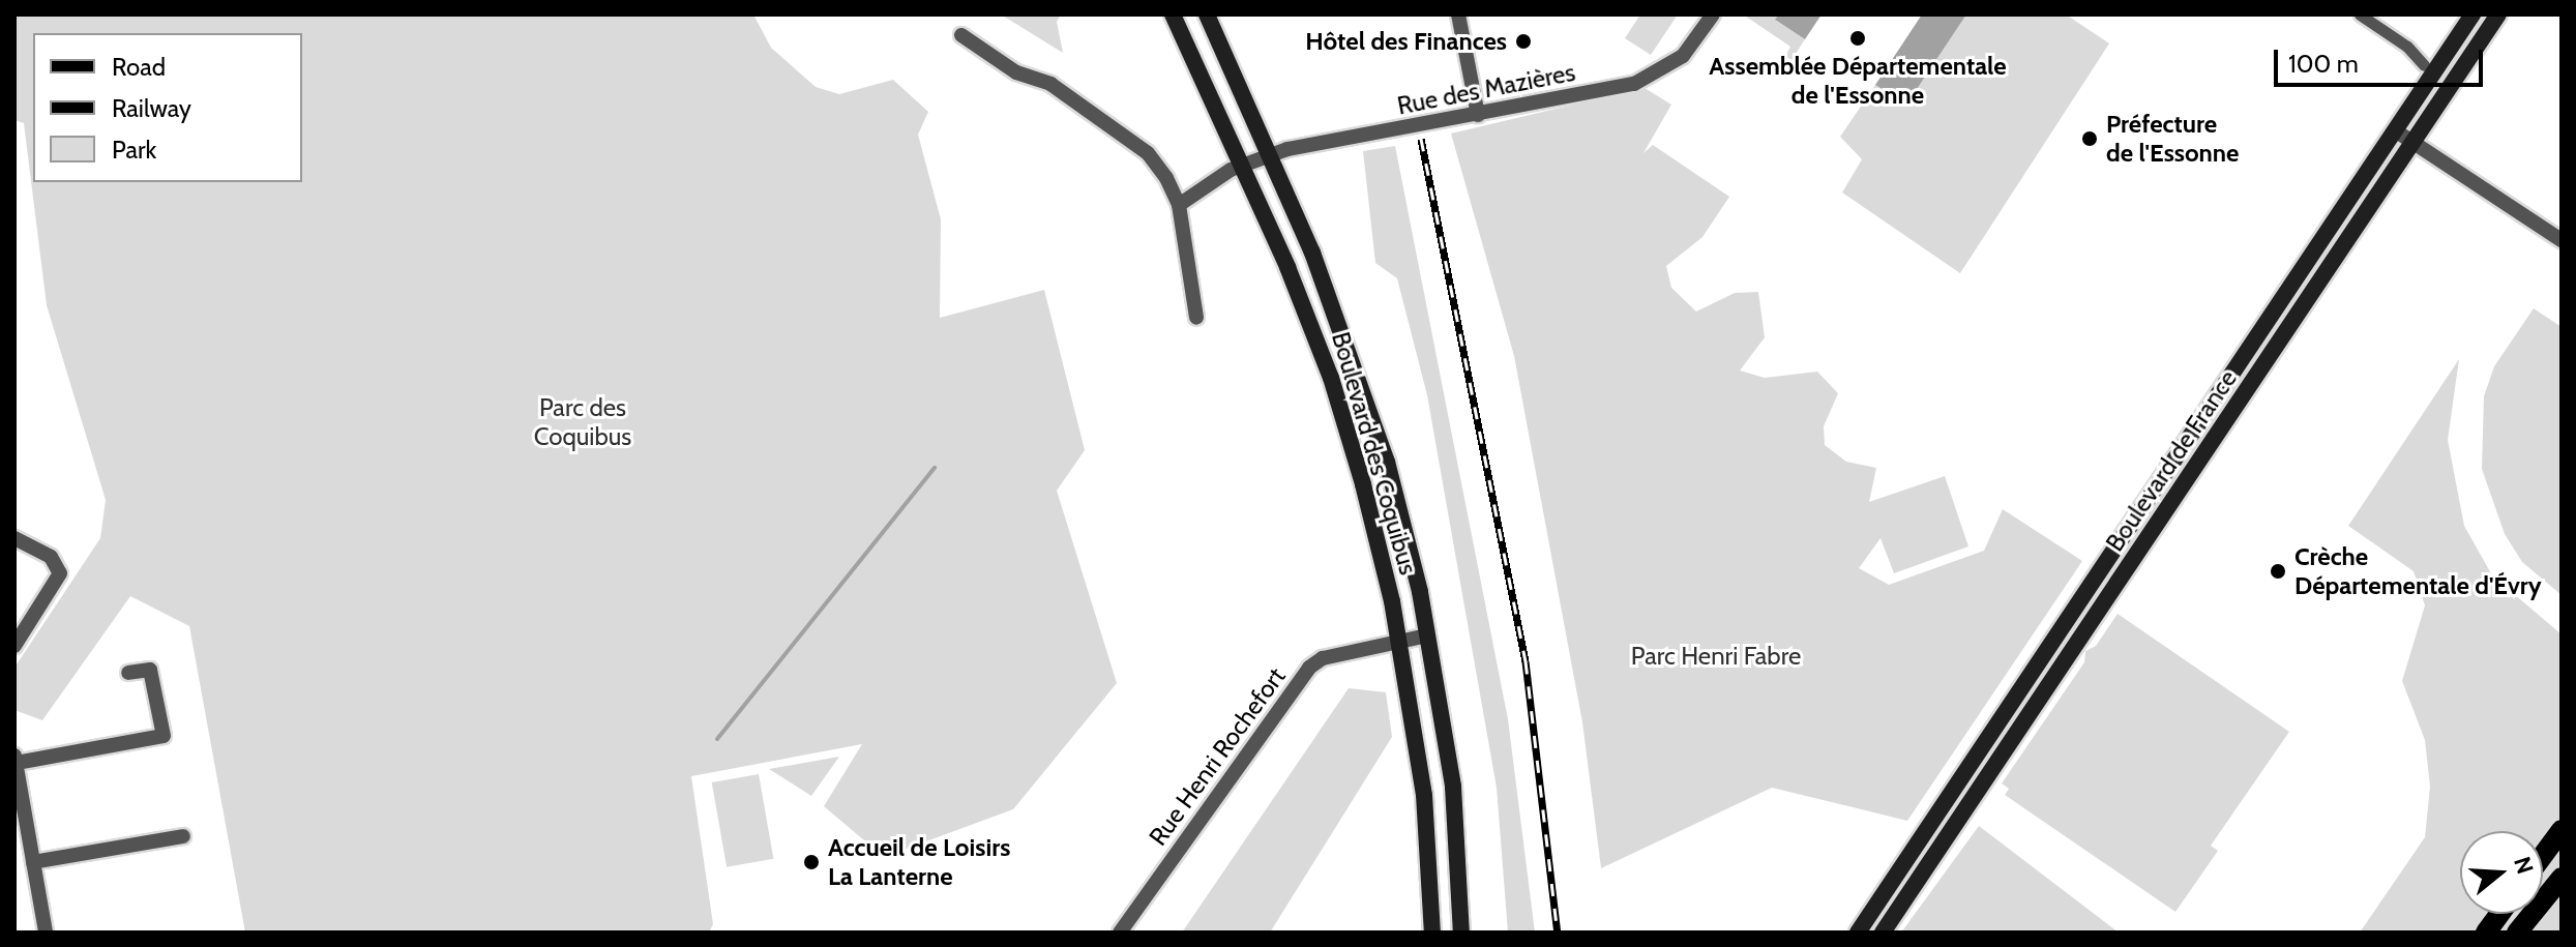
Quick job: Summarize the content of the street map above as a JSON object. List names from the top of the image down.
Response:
{
  "streets": {
    "main road": ["Boulevard des Coquibus", "Boulevard de France"],
    "street": ["Rue des Mazières", "Rue Henri Rochefort"]
  },
  "crossings": [
    ["Rue des Mazières", "Boulevard des Coquibus"],
    ["Boulevard des Coquibus", "Rue Henri Rochefort"]
  ],
  "parks": ["Parc des Coquibus", "Parc Henri Fabre"],
  "places": [
    "Assemblée Départementale de l'Essonne",
    "Hôtel des Finances",
    "Préfecture de l'Essonne",
    "Crèche Départementale d'Évry",
    "Accueil de Loisirs La Lanterne"
  ],
  "legend": ["Road", "Railway", "Park"],
  "scale_bar": "100 m",
  "north": "right"
}
